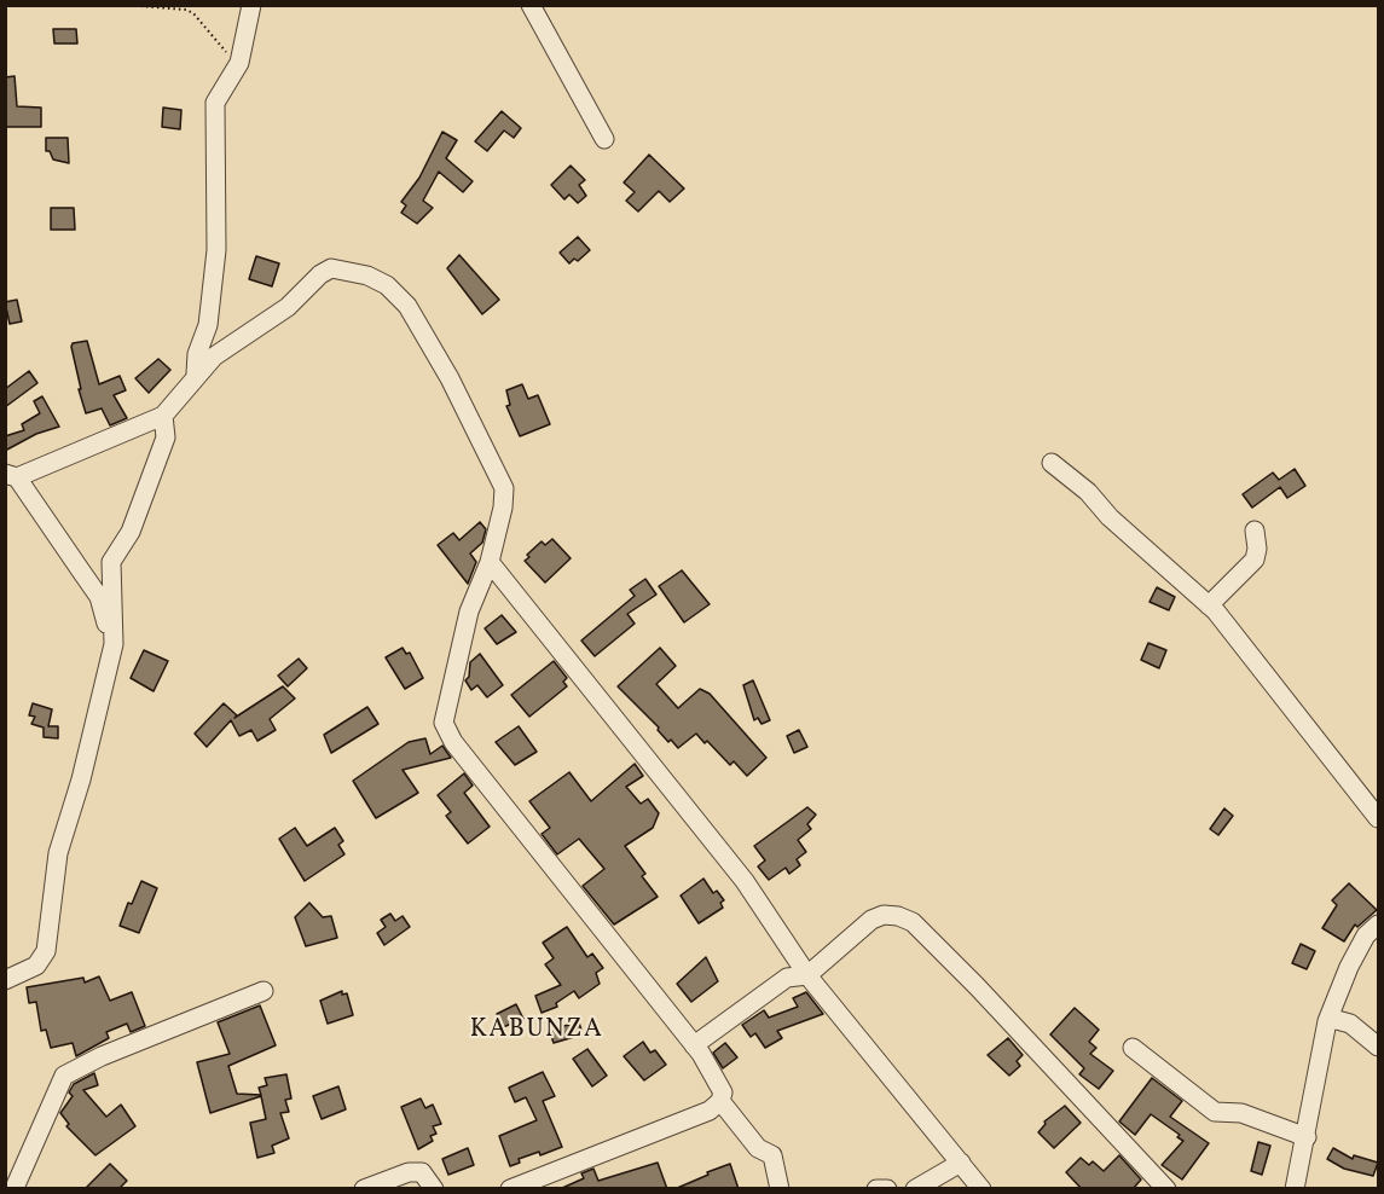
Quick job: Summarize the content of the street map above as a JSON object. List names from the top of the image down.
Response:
{
  "districts": ["KABUNZA"]
}
